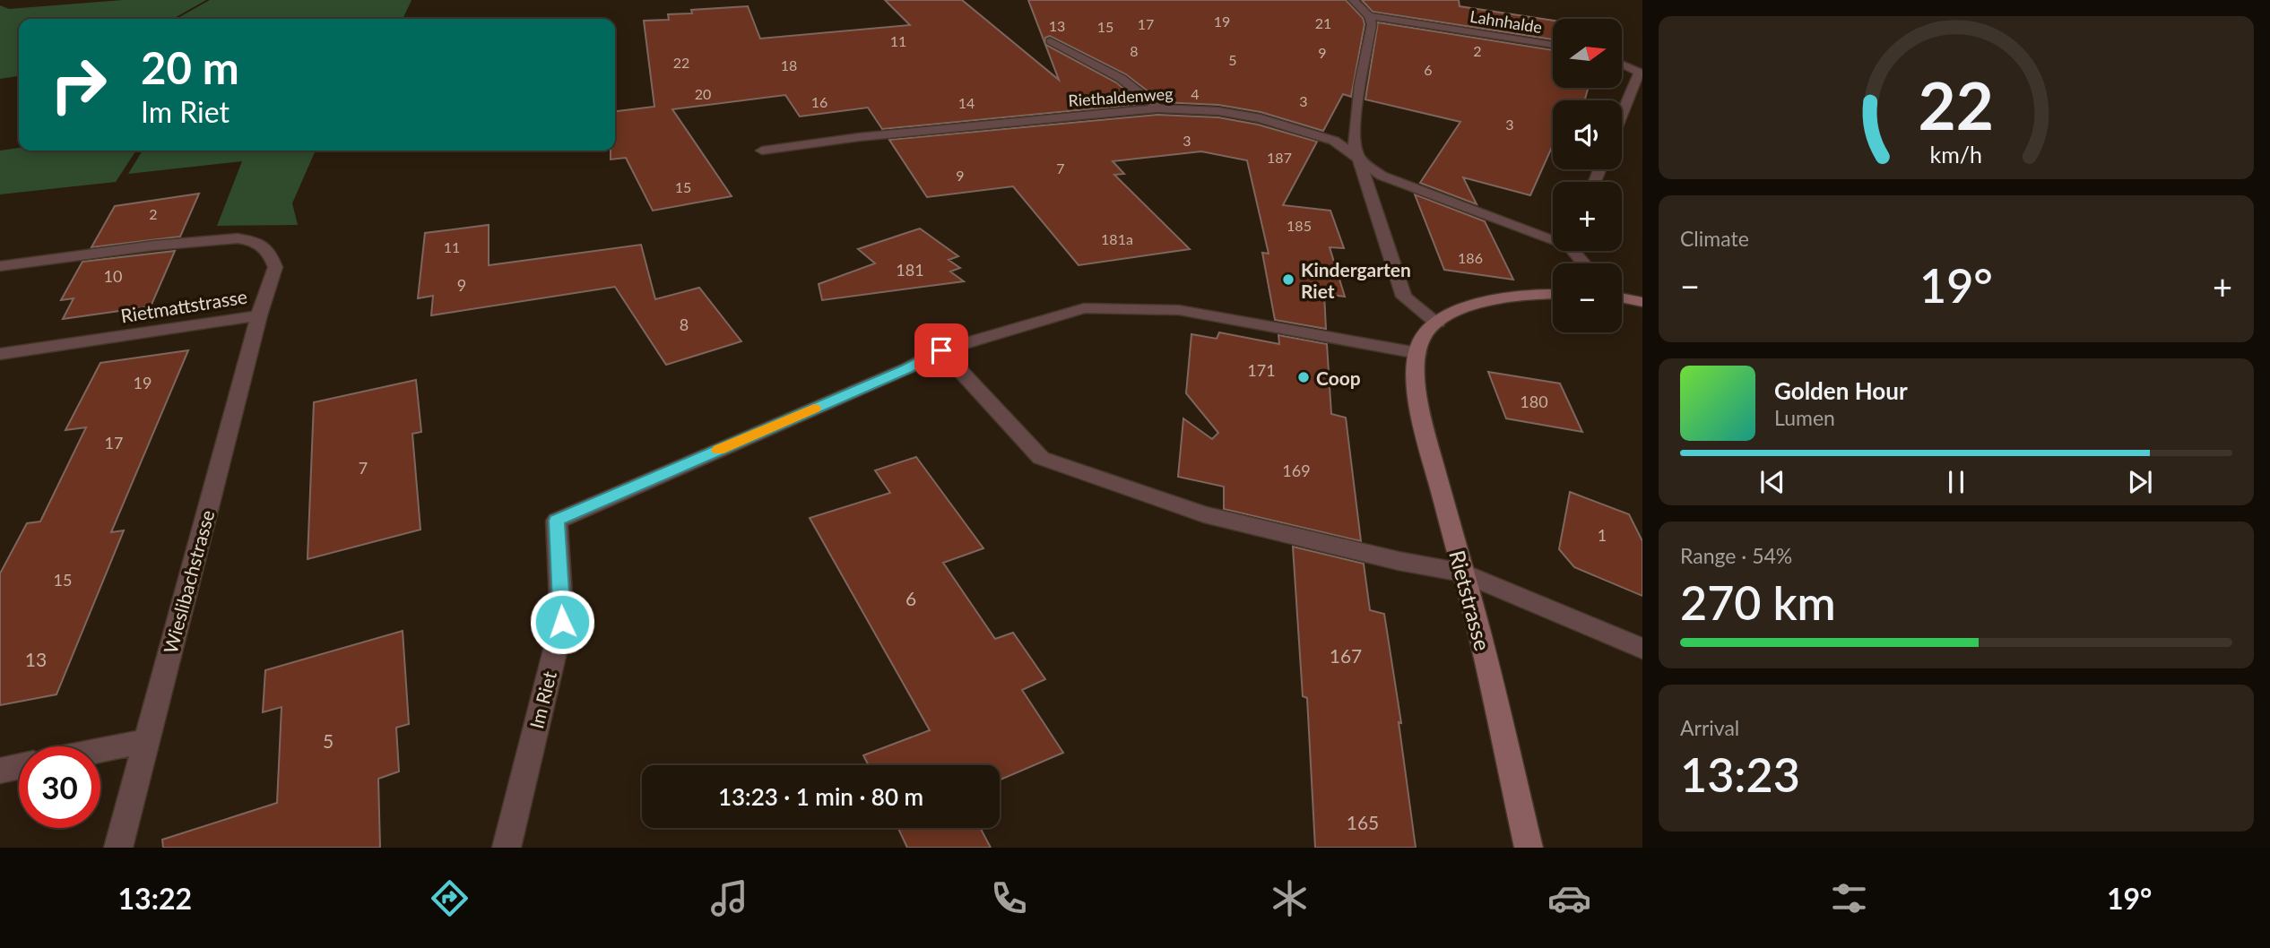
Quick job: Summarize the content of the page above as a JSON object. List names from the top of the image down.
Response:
{
  "streets": {
    "street": [
      "Lahnhalde",
      "Riethaldenweg",
      "Rietmattstrasse",
      "Wieslibachstrasse",
      "Rietstrasse",
      "Im Riet"
    ]
  },
  "crossings": [
    ["Rietmattstrasse", "Wieslibachstrasse"]
  ],
  "places": ["Kindergarten Riet", "Coop"],
  "house_numbers": [
    "19",
    "21",
    "17",
    "13",
    "15",
    "11",
    "8",
    "2",
    "9",
    "5",
    "22",
    "18",
    "6",
    "20",
    "4",
    "3",
    "16",
    "14",
    "3",
    "3",
    "187",
    "7",
    "9",
    "15",
    "2",
    "185",
    "181a",
    "11",
    "186",
    "181",
    "10",
    "9",
    "8",
    "171",
    "19",
    "180",
    "17",
    "7",
    "169",
    "1",
    "15",
    "6",
    "167",
    "13",
    "5",
    "165"
  ],
  "north": "right",
  "page": {
    "map_buttons": ["+", "−"],
    "turn": ["20 m", "Im Riet"],
    "tile": [
      "Climate",
      ["Range · 54%", "270 km"],
      ["Arrival", "13:23"]
    ],
    "heat": ["−", "19°", "+"],
    "song": ["Golden Hour", "Lumen"],
    "limit": "30",
    "trip": "13:23 · 1 min · 80 m",
    "tabs": ["13:22", "19°"],
    "gauge": ["22", "km/h"]
  }
}
